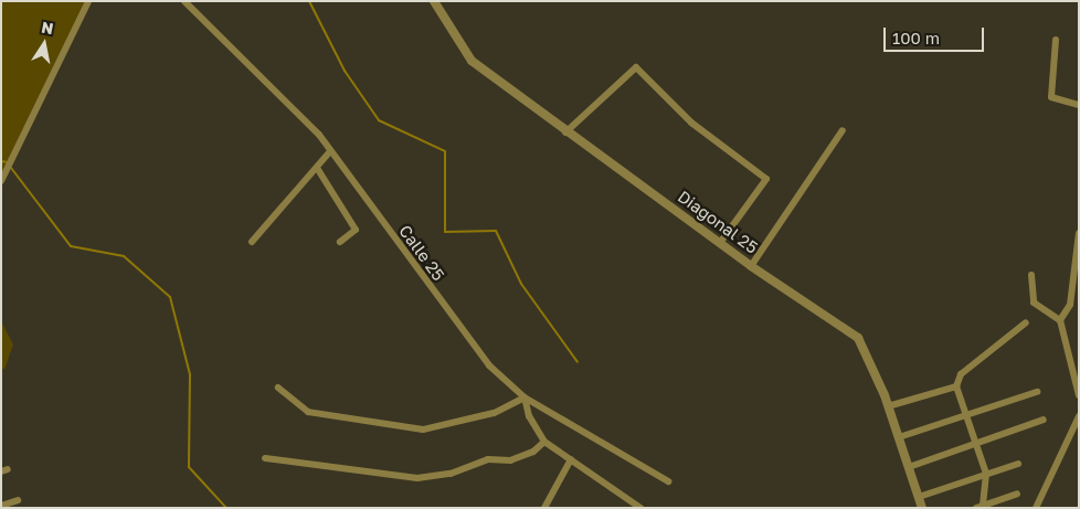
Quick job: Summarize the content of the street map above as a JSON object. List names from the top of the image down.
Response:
{
  "streets": {
    "street": ["Diagonal 25", "Calle 25"]
  },
  "scale_bar": "100 m",
  "north": "top"
}
